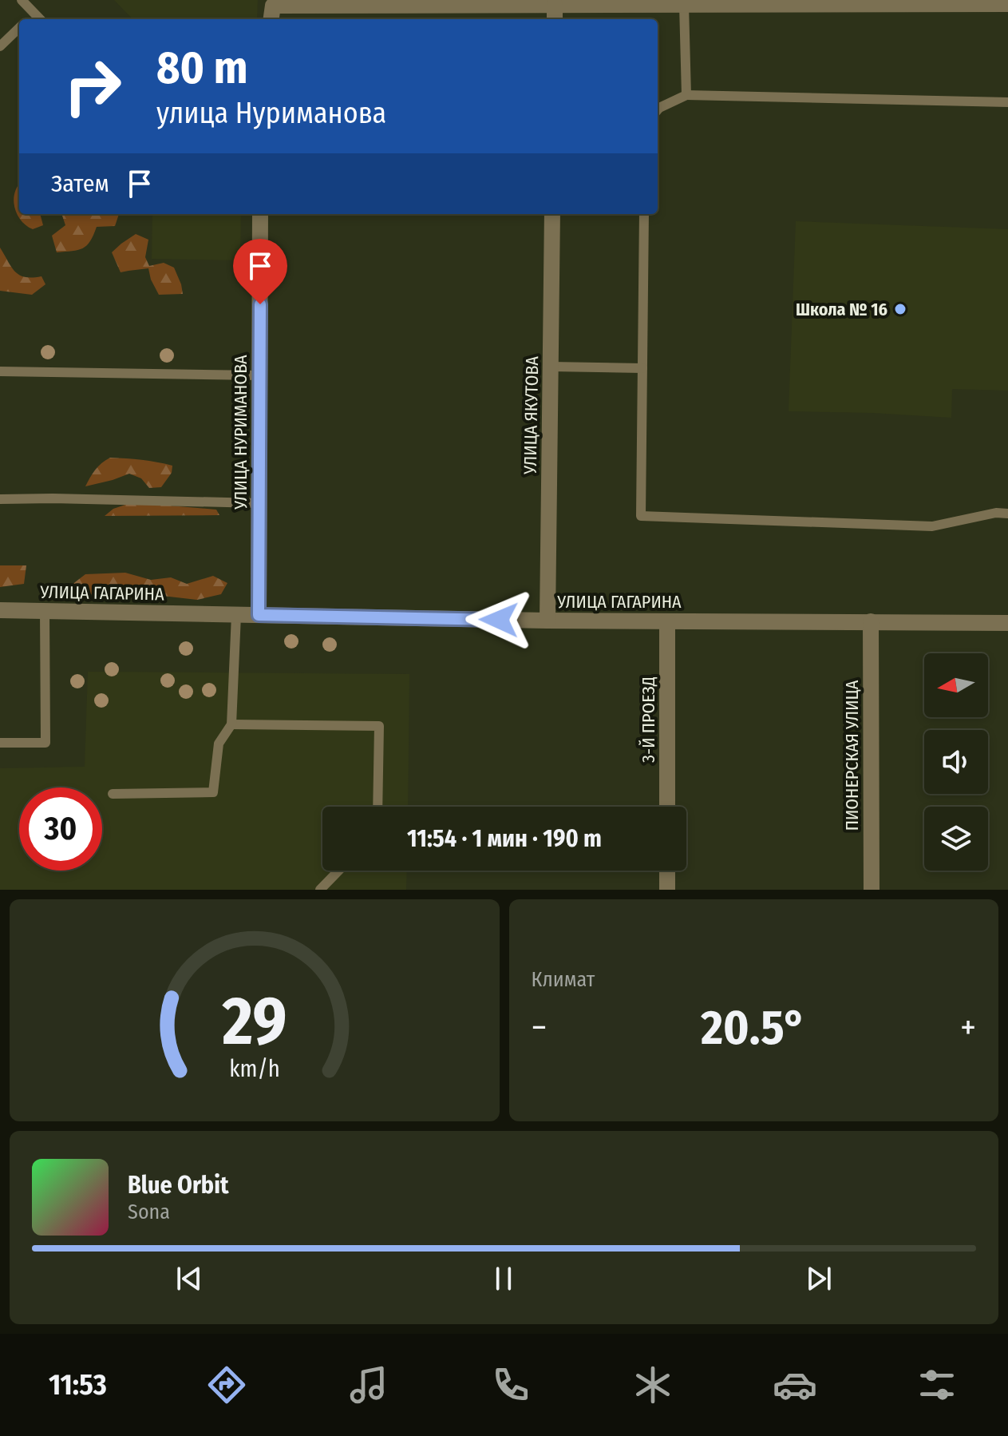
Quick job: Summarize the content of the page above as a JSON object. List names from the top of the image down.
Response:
{
  "streets": {
    "street": [
      "УЛИЦА ЯКУТОВА",
      "УЛИЦА НУРИМАНОВА",
      "УЛИЦА ГАГАРИНА",
      "3-Й ПРОЕЗД",
      "ПИОНЕРСКАЯ УЛИЦА"
    ]
  },
  "crossings": [
    ["УЛИЦА ЯКУТОВА", "УЛИЦА ГАГАРИНА"],
    ["УЛИЦА НУРИМАНОВА", "УЛИЦА ГАГАРИНА"],
    ["УЛИЦА ГАГАРИНА", "3-Й ПРОЕЗД"],
    ["УЛИЦА ГАГАРИНА", "ПИОНЕРСКАЯ УЛИЦА"]
  ],
  "places": ["Школа № 16"],
  "north": "left",
  "page": {
    "turn": ["80 m", "улица Нуриманова"],
    "then": "Затем",
    "limit": "30",
    "trip": "11:54 · 1 мин · 190 m",
    "tile": "Климат",
    "heat": ["−", "20.5°", "+"],
    "song": ["Blue Orbit", "Sona"],
    "tabs": "11:53",
    "gauge": ["29", "km/h"]
  }
}
